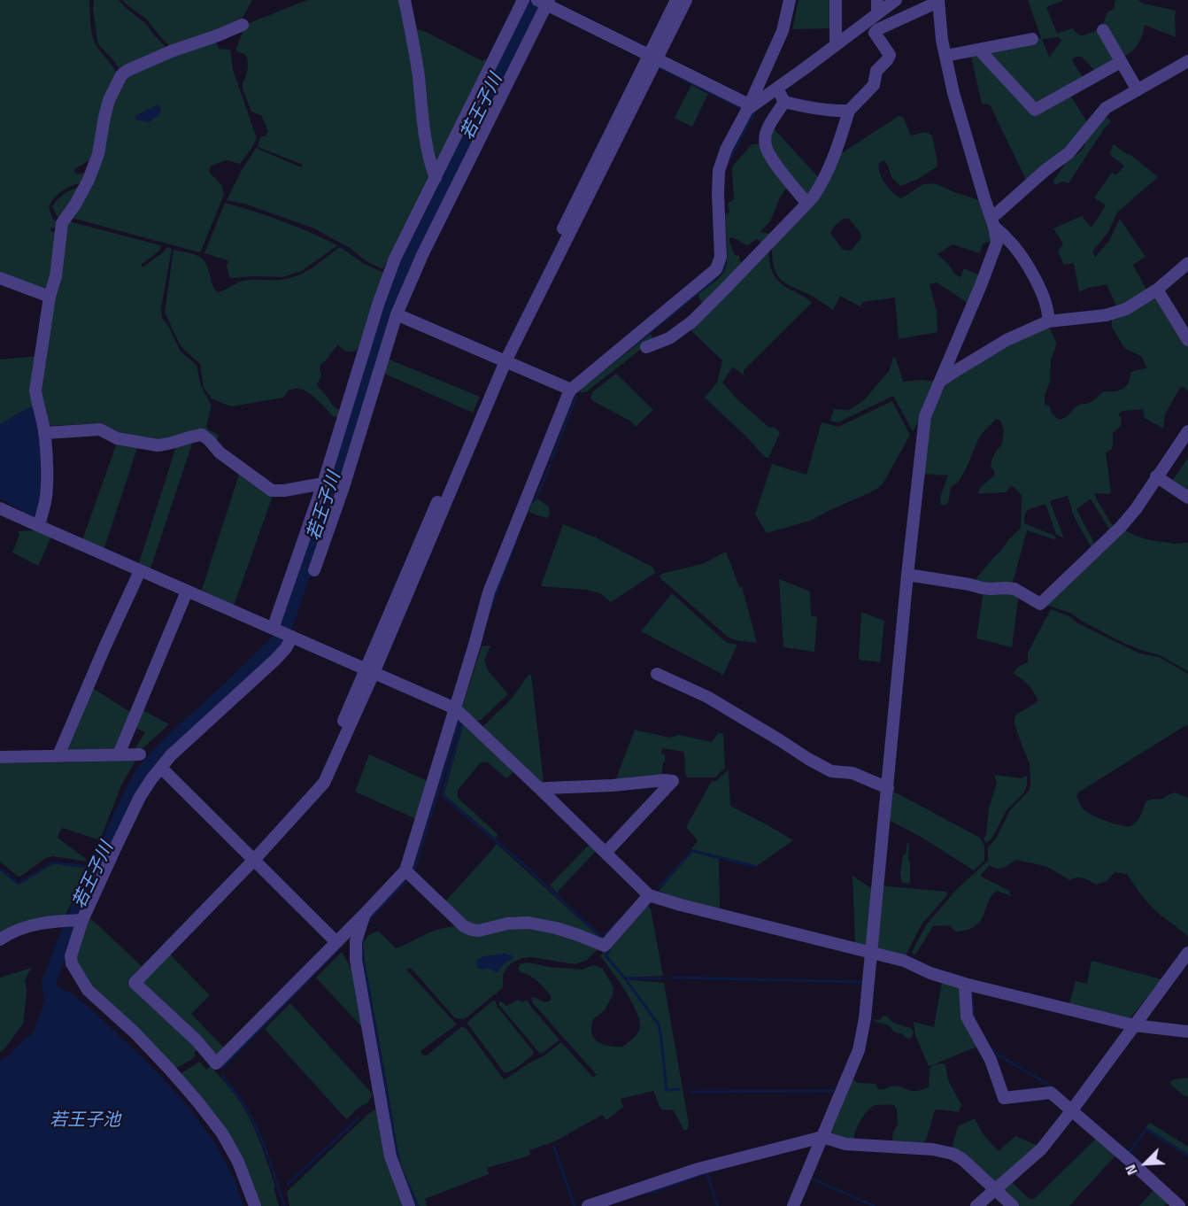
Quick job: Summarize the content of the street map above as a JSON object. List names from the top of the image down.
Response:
{
  "water": ["若王子川", "若王子池"],
  "north": "bottom left"
}
